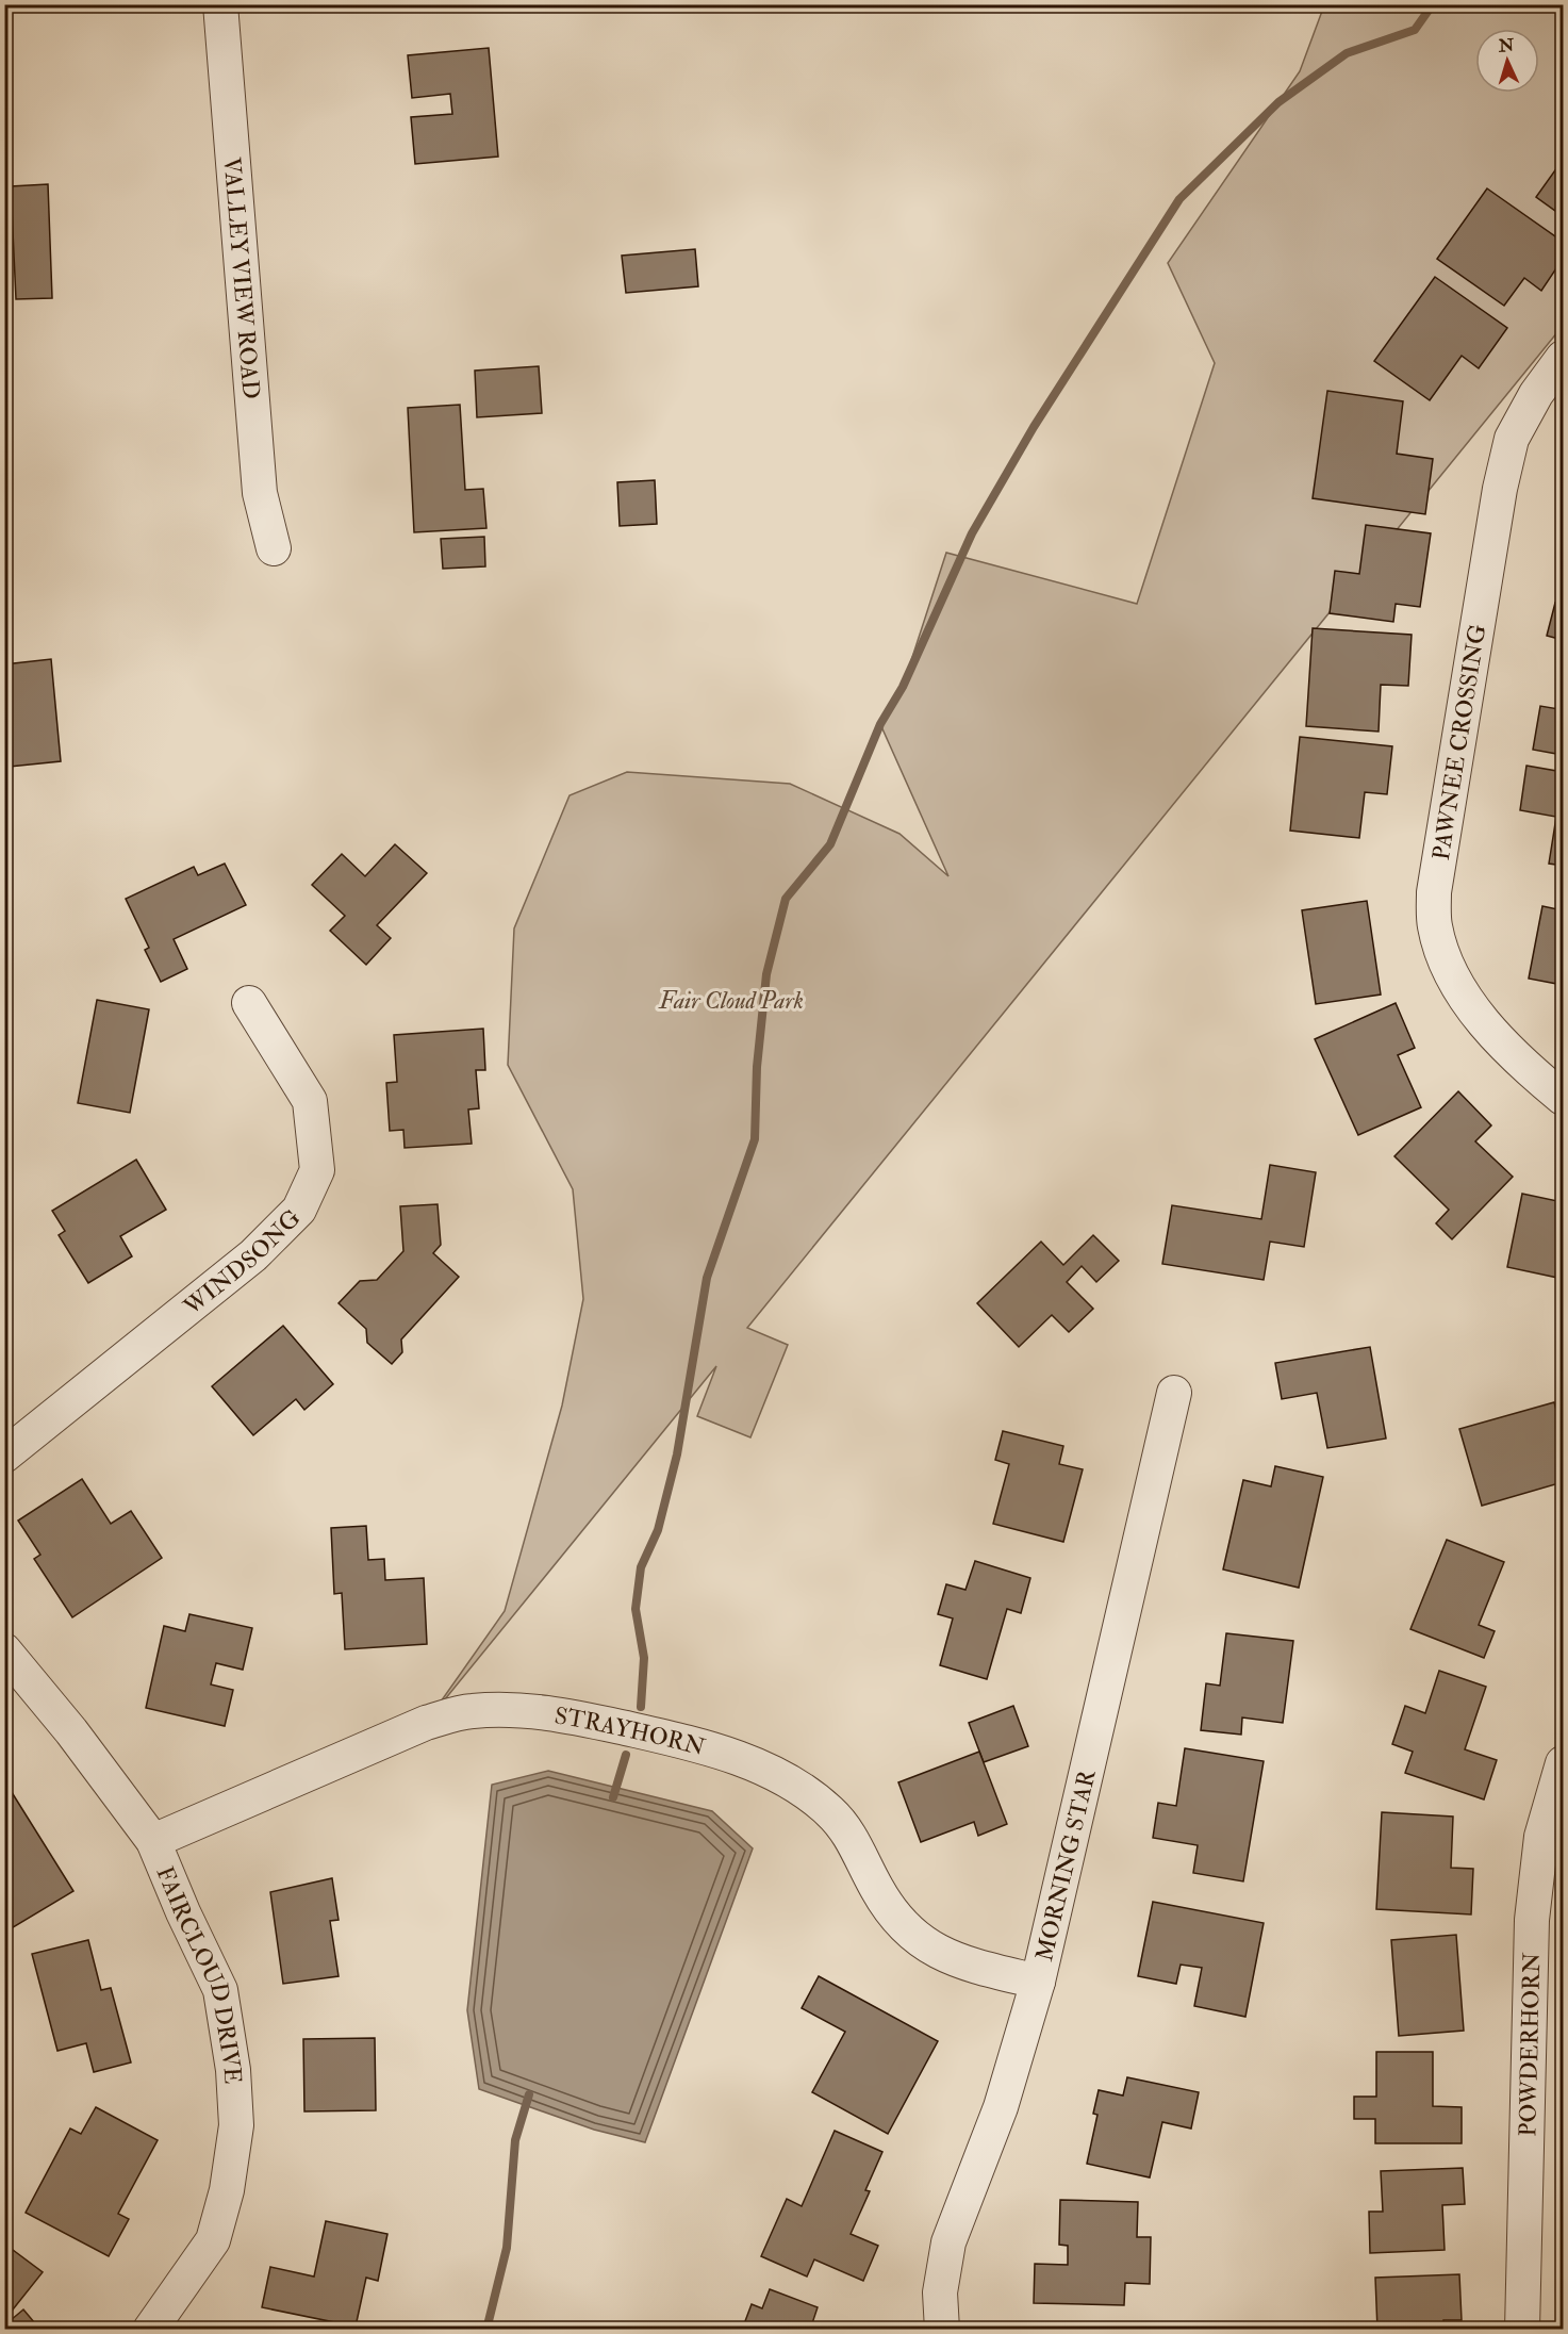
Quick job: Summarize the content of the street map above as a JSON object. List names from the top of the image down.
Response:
{
  "streets": {
    "street": [
      "VALLEY VIEW ROAD",
      "PAWNEE CROSSING",
      "WINDSONG",
      "STRAYHORN",
      "MORNING STAR",
      "FAIRCLOUD DRIVE",
      "POWDERHORN"
    ]
  },
  "crossings": [
    ["STRAYHORN", "MORNING STAR"],
    ["STRAYHORN", "FAIRCLOUD DRIVE"]
  ],
  "parks": ["Fair Cloud Park"],
  "north": "top"
}
